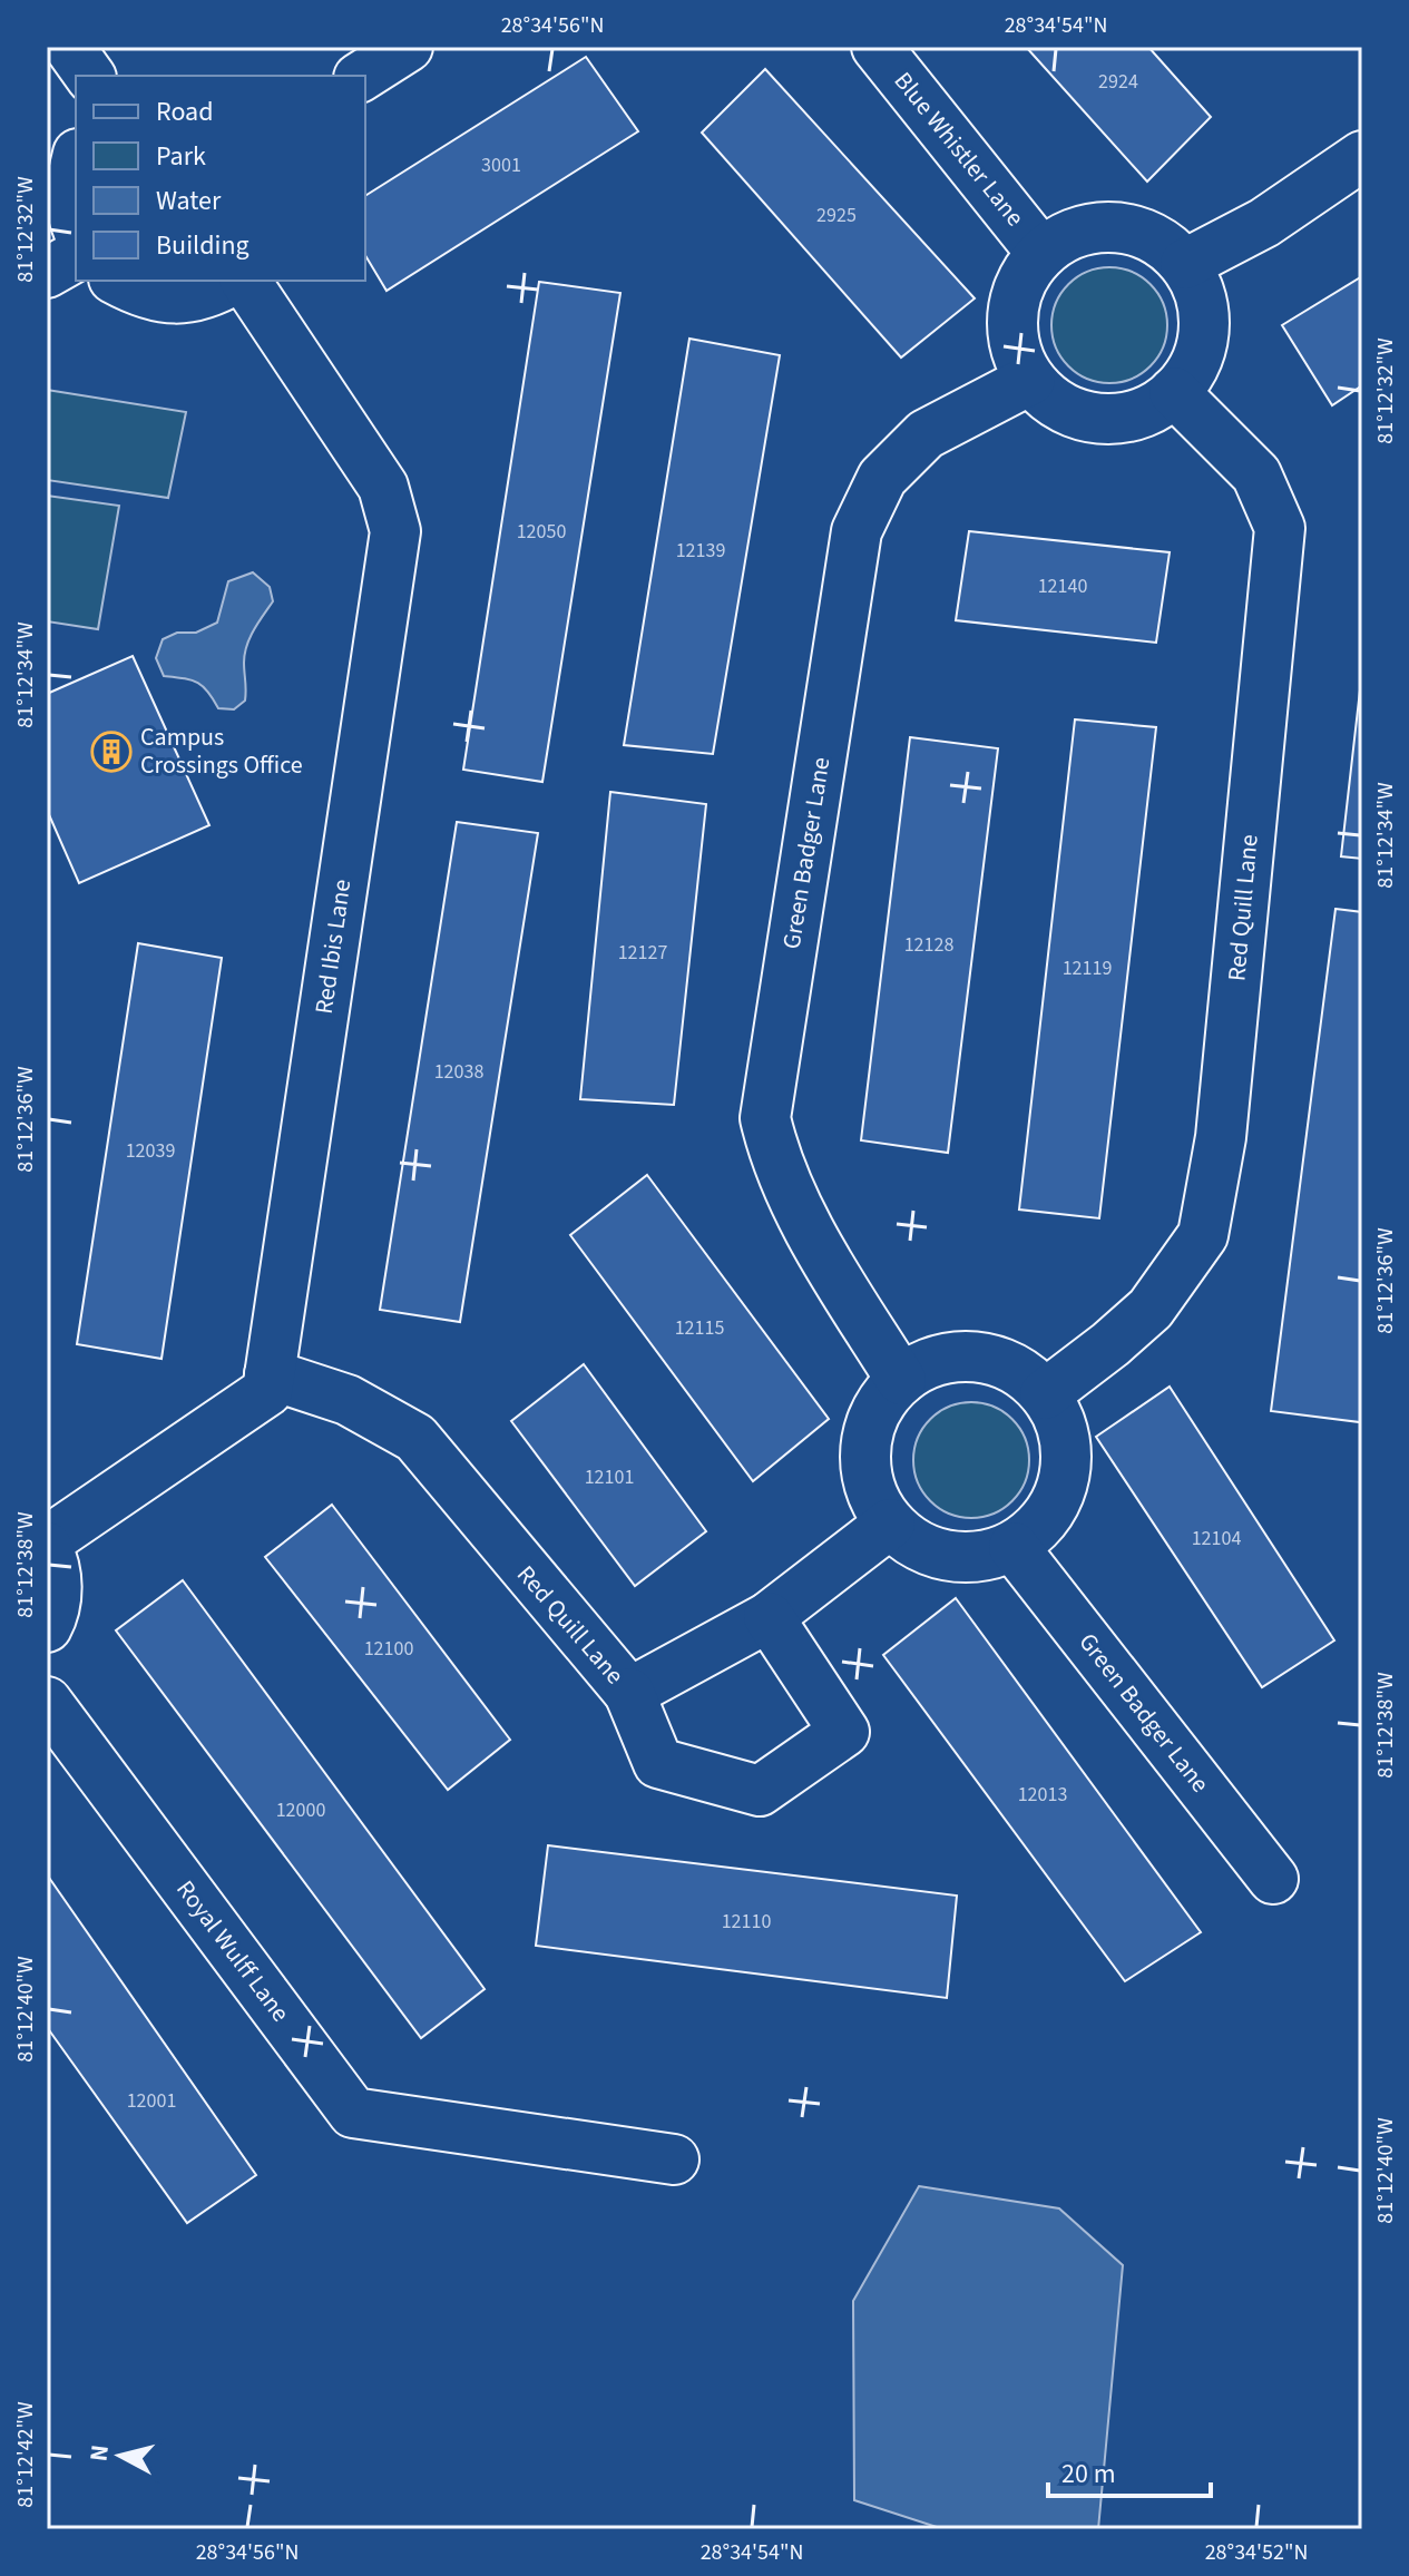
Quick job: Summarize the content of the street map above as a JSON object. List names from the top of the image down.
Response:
{
  "streets": {
    "street": [
      "Blue Whistler Lane",
      "Green Badger Lane",
      "Red Quill Lane",
      "Red Ibis Lane",
      "Royal Wulff Lane"
    ]
  },
  "crossings": [
    ["Blue Whistler Lane", "Green Badger Lane"],
    ["Blue Whistler Lane", "Red Quill Lane"],
    ["Green Badger Lane", "Red Quill Lane"],
    ["Red Quill Lane", "Red Ibis Lane"]
  ],
  "places": {
    "building": ["Campus Crossings Office"]
  },
  "house_numbers": [
    "2924",
    "3001",
    "2925",
    "12050",
    "12139",
    "12140",
    "12128",
    "12127",
    "12119",
    "12038",
    "12039",
    "12115",
    "12101",
    "12104",
    "12100",
    "12013",
    "12000",
    "12110",
    "12001"
  ],
  "legend": [
    "Road",
    "Park",
    "Water",
    "Building"
  ],
  "scale_bar": "20 m",
  "north": "left",
  "coordinates": [
    "28°34'56\"N",
    "28°34'54\"N",
    "81°12'32\"W",
    "81°12'34\"W",
    "81°12'36\"W",
    "81°12'38\"W",
    "81°12'40\"W",
    "81°12'42\"W",
    "28°34'52\"N"
  ]
}
